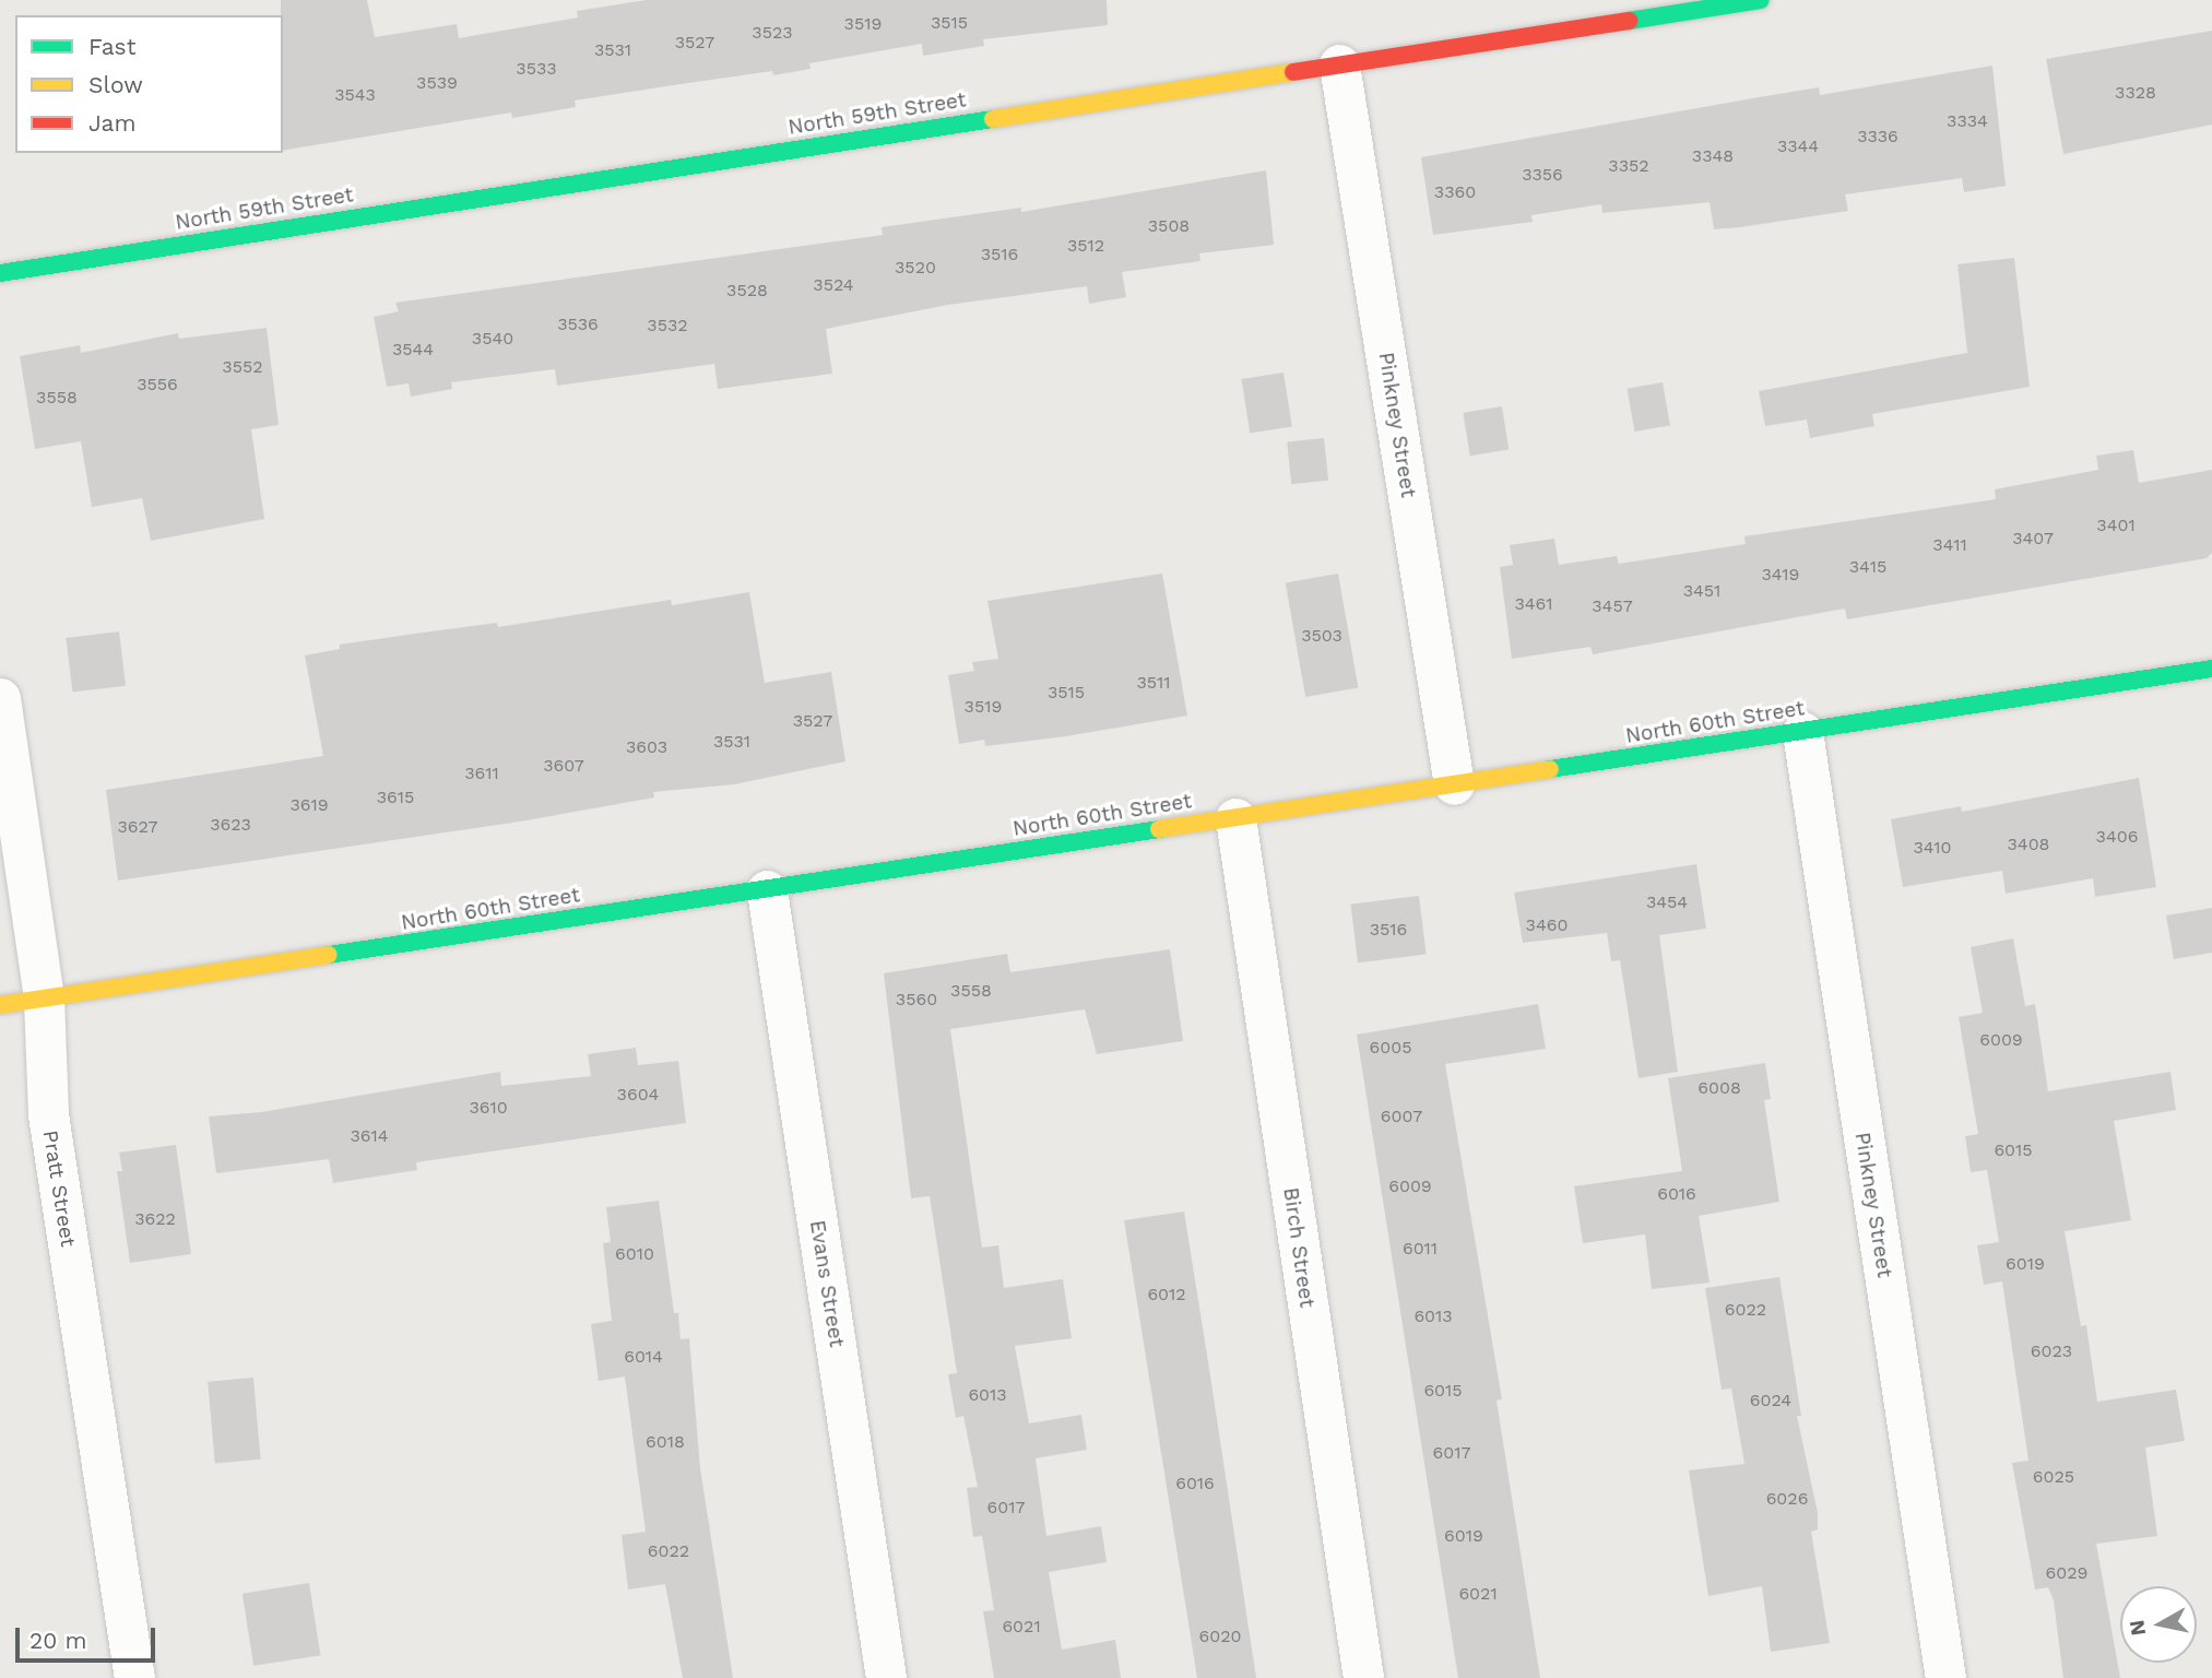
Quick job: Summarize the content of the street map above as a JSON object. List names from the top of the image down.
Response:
{
  "streets": {
    "main road": ["North 59th Street", "North 60th Street"],
    "street": [
      "Pinkney Street",
      "Pratt Street",
      "Birch Street",
      "Evans Street"
    ]
  },
  "crossings": [
    ["North 59th Street", "Pinkney Street"],
    ["Pinkney Street", "North 60th Street"],
    ["North 60th Street", "Pratt Street"],
    ["North 60th Street", "Birch Street"],
    ["North 60th Street", "Evans Street"]
  ],
  "house_numbers": [
    "3515",
    "3519",
    "3523",
    "3527",
    "3531",
    "3533",
    "3539",
    "3328",
    "3543",
    "3334",
    "3336",
    "3344",
    "3348",
    "3352",
    "3356",
    "3360",
    "3508",
    "3512",
    "3516",
    "3520",
    "3524",
    "3528",
    "3536",
    "3532",
    "3540",
    "3544",
    "3552",
    "3556",
    "3558",
    "3401",
    "3407",
    "3411",
    "3415",
    "3419",
    "3451",
    "3461",
    "3457",
    "3503",
    "3511",
    "3515",
    "3519",
    "3527",
    "3531",
    "3603",
    "3607",
    "3611",
    "3615",
    "3619",
    "3623",
    "3627",
    "3406",
    "3408",
    "3410",
    "3454",
    "3460",
    "3516",
    "3558",
    "3560",
    "6009",
    "6005",
    "6008",
    "3604",
    "3610",
    "6007",
    "3614",
    "6015",
    "6009",
    "6016",
    "3622",
    "6011",
    "6010",
    "6019",
    "6012",
    "6022",
    "6013",
    "6023",
    "6014",
    "6015",
    "6013",
    "6024",
    "6018",
    "6017",
    "6025",
    "6016",
    "6026",
    "6017",
    "6019",
    "6022",
    "6029",
    "6021",
    "6021",
    "6020"
  ],
  "legend": ["Fast", "Slow", "Jam"],
  "scale_bar": "20 m",
  "north": "left"
}
